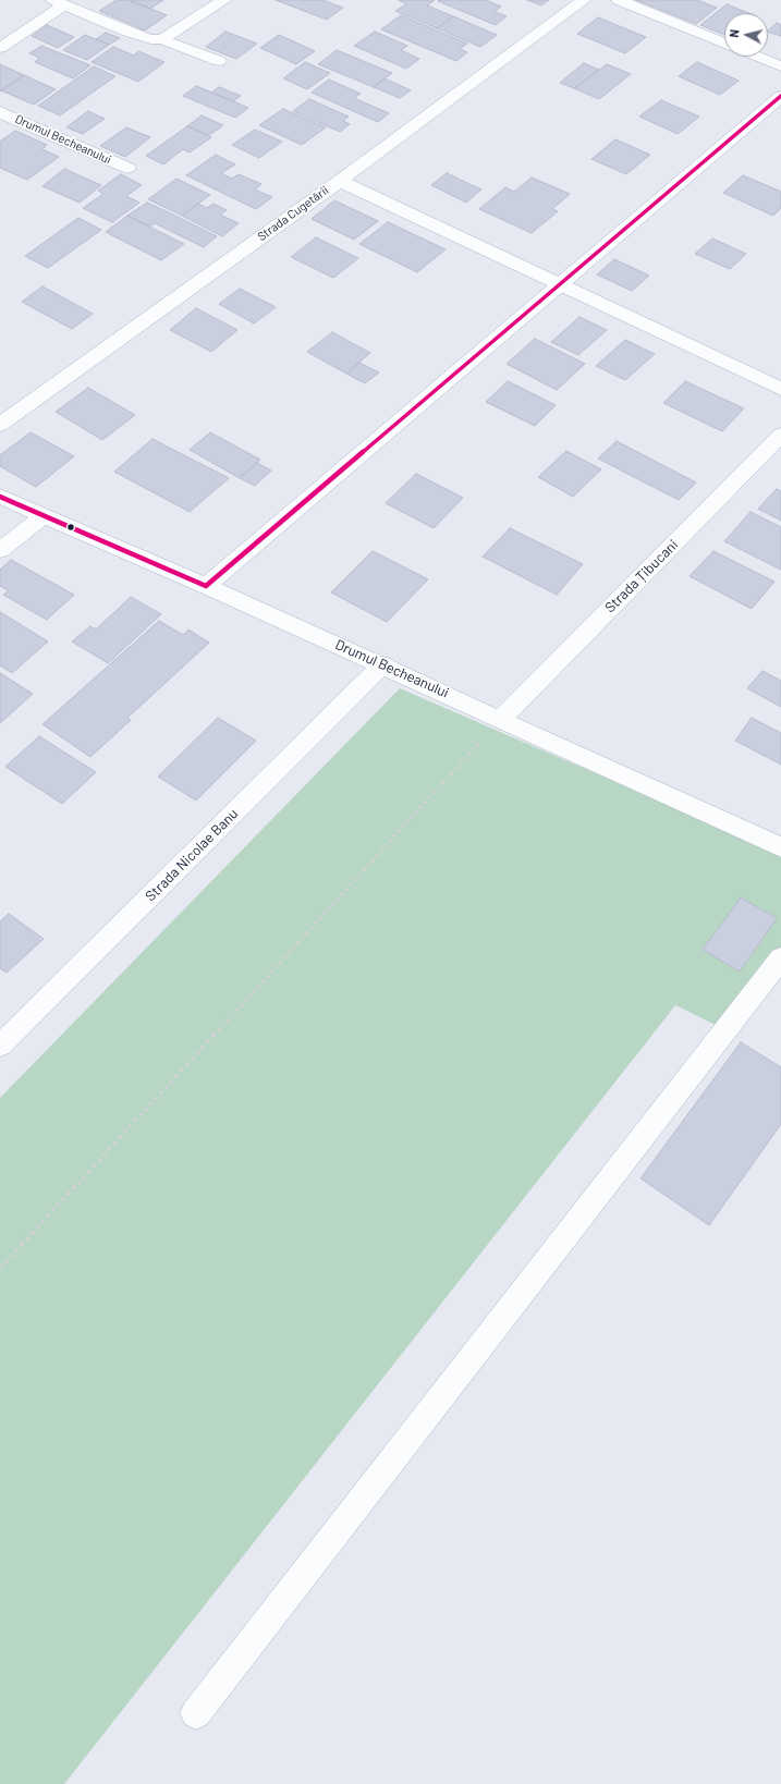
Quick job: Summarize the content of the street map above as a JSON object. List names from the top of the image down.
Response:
{
  "streets": {
    "street": [
      "Drumul Becheanului",
      "Strada Cugetării",
      "Strada Țibucani",
      "Strada Nicolae Banu"
    ]
  },
  "crossings": [
    ["Drumul Becheanului", "Strada Țibucani"],
    ["Drumul Becheanului", "Strada Nicolae Banu"]
  ],
  "north": "left"
}
